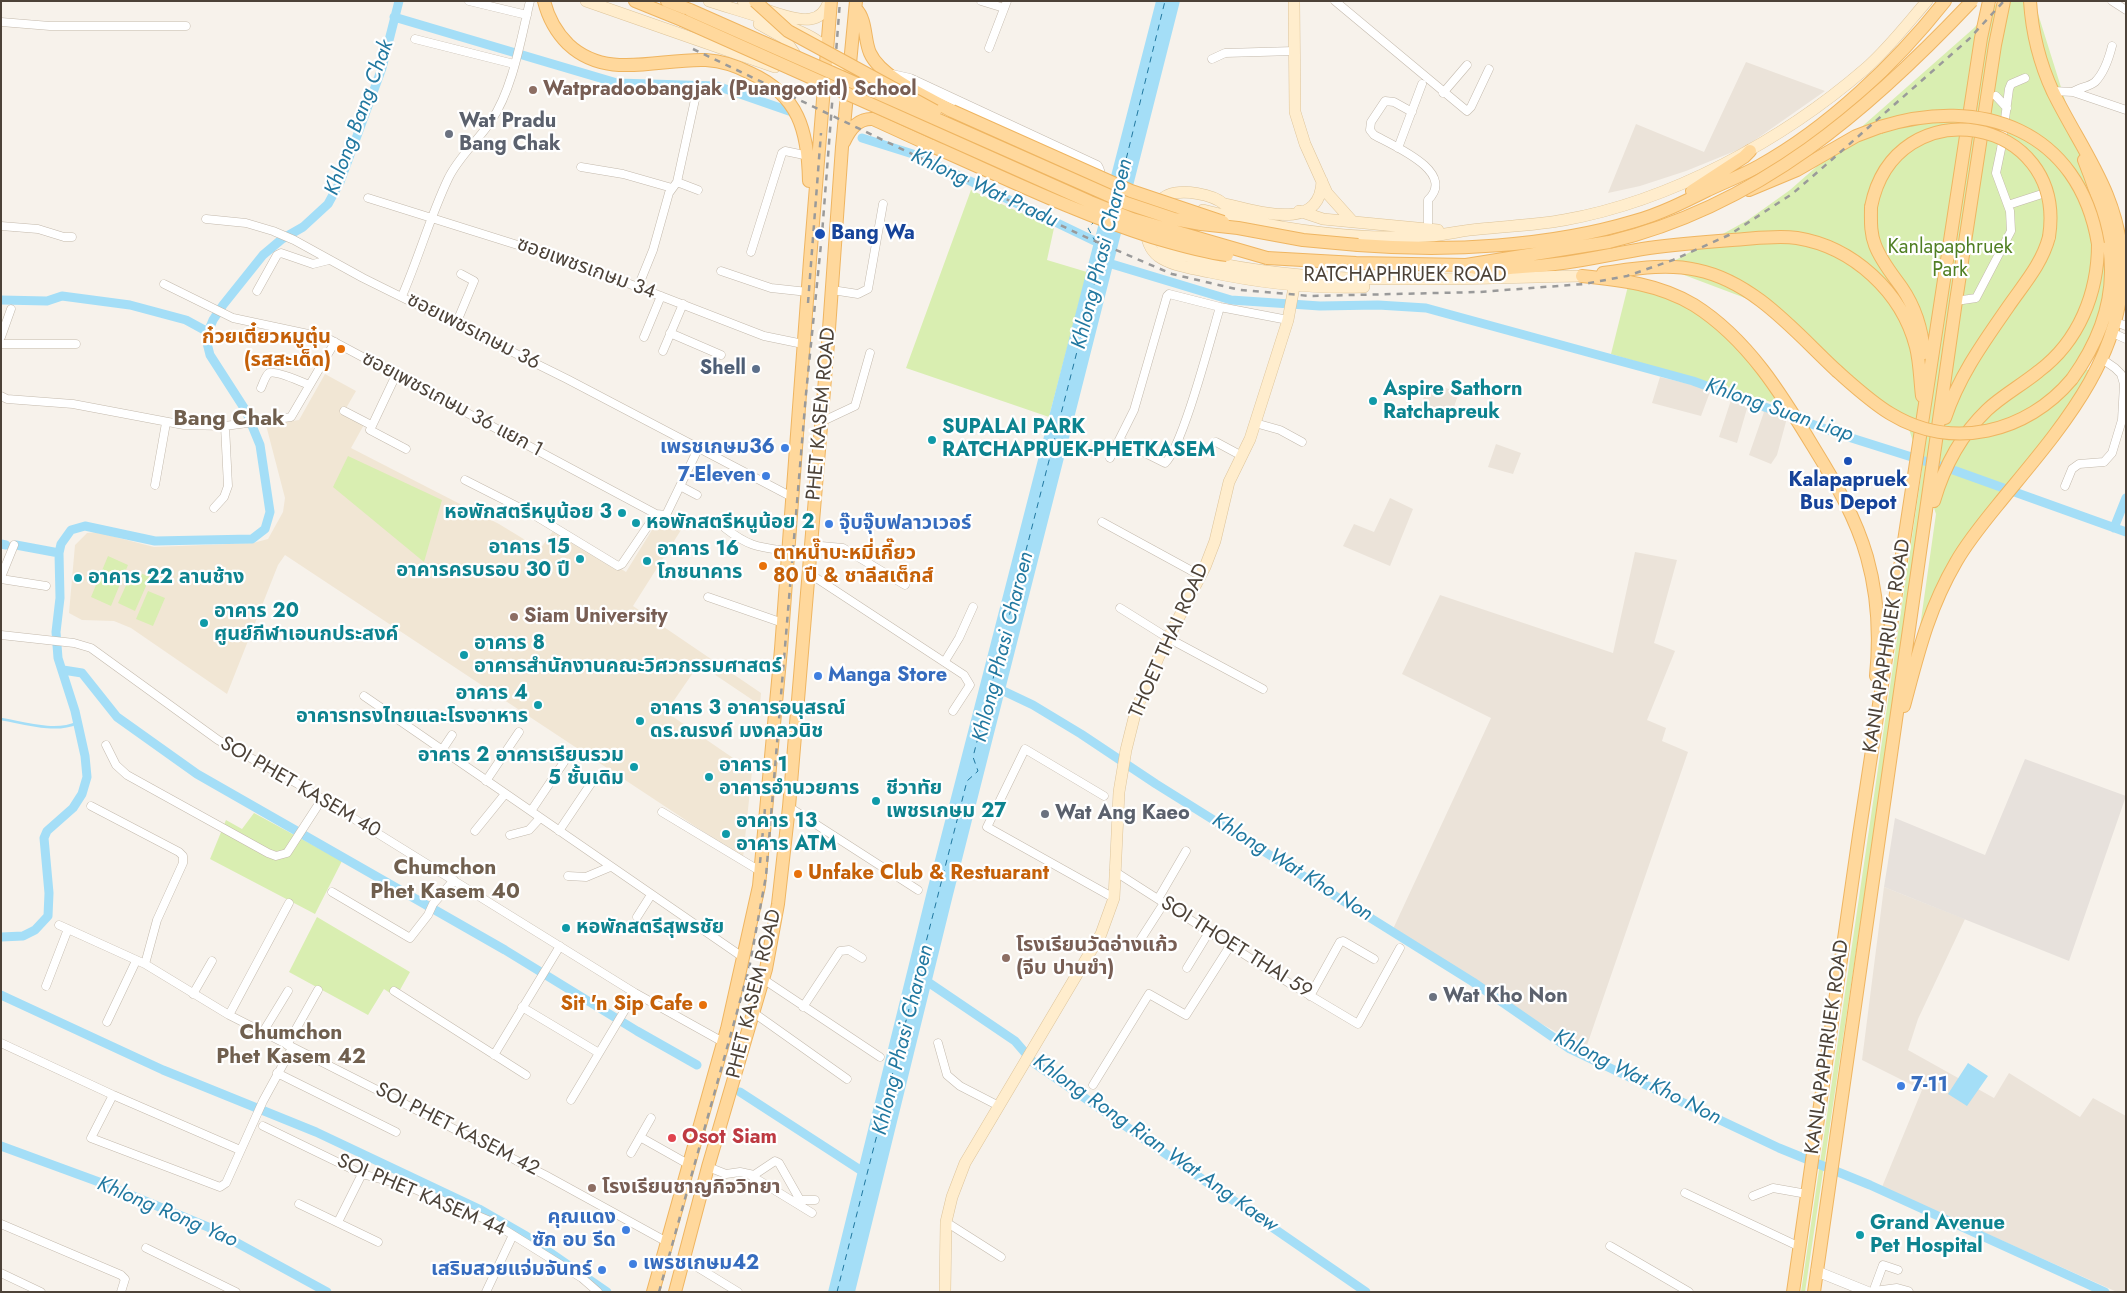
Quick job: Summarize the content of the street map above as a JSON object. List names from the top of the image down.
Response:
{
  "streets": {
    "main road": [
      "RATCHAPHRUEK ROAD",
      "PHET KASEM ROAD",
      "THOET THAI ROAD",
      "KANLAPAPHRUEK ROAD"
    ],
    "street": [
      "ซอยเพชรเกษม 34",
      "ซอยเพชรเกษม 36",
      "ซอยเพชรเกษม 36 แยก 1",
      "SOI PHET KASEM 40",
      "SOI THOET THAI 59",
      "SOI PHET KASEM 42",
      "SOI PHET KASEM 44"
    ]
  },
  "crossings": [
    ["ซอยเพชรเกษม 34", "PHET KASEM ROAD"],
    ["ซอยเพชรเกษม 36", "PHET KASEM ROAD"],
    ["PHET KASEM ROAD", "SOI PHET KASEM 40"],
    ["PHET KASEM ROAD", "SOI PHET KASEM 42"],
    ["THOET THAI ROAD", "SOI THOET THAI 59"]
  ],
  "districts": ["Bang Chak", "Chumchon Phet Kasem 40", "Chumchon Phet Kasem 42"],
  "water": [
    "Khlong Bang Chak",
    "Khlong Wat Pradu",
    "Khlong Phasi Charoen",
    "Khlong Suan Liap",
    "Khlong Wat Kho Non",
    "Khlong Rong Rian Wat Ang Kaew",
    "Khlong Rong Yao"
  ],
  "parks": ["Kanlapaphruek Park"],
  "places": [
    "Watpradoobangjak (Puangootid) School",
    "Wat Pradu Bang Chak",
    "Bang Wa",
    "ก๋วยเตี๋ยวหมูตุ๋น (รสสะเด็ด)",
    "Shell",
    "Aspire Sathorn Ratchapreuk",
    "SUPALAI PARK RATCHAPRUEK-PHETKASEM",
    "เพรชเกษม36",
    "Kalapapruek Bus Depot",
    "7-Eleven",
    "หอพักสตรีหนูน้อย 3",
    "หอพักสตรีหนูน้อย 2",
    "จุ๊บจุ๊บฟลาวเวอร์",
    "อาคาร 15 อาคารครบรอบ 30 ปี",
    "อาคาร 16 โภชนาคาร",
    "ตาหน๊ำบะหมี่เกี๊ยว 80 ปี & ชาลีสเต็กส์",
    "อาคาร 22 ลานช้าง",
    "Siam University",
    "อาคาร 20 ศูนย์กีฬาเอนกประสงค์",
    "อาคาร 8 อาคารสำนักงานคณะวิศวกรรมศาสตร์",
    "Manga Store",
    "อาคาร 4 อาคารทรงไทยและโรงอาหาร",
    "อาคาร 3 อาคารอนุสรณ์ ดร.ณรงค์ มงคลวนิช",
    "อาคาร 2 อาคารเรียนรวม 5 ชั้นเดิม",
    "อาคาร 1 อาคารอำนวยการ",
    "ชีวาทัย เพชรเกษม 27",
    "Wat Ang Kaeo",
    "อาคาร 13 อาคาร ATM",
    "Unfake Club & Restuarant",
    "หอพักสตรีสุพรชัย",
    "โรงเรียนวัดอ่างแก้ว (จีบ ปานขำ)",
    "Wat Kho Non",
    "Sit 'n Sip Cafe",
    "7-11",
    "Osot Siam",
    "โรงเรียนชาญกิจวิทยา",
    "คุณแดง ซัก อบ รีด",
    "Grand Avenue Pet Hospital",
    "เพรชเกษม42",
    "เสริมสวยแจ่มจันทร์"
  ]
}
